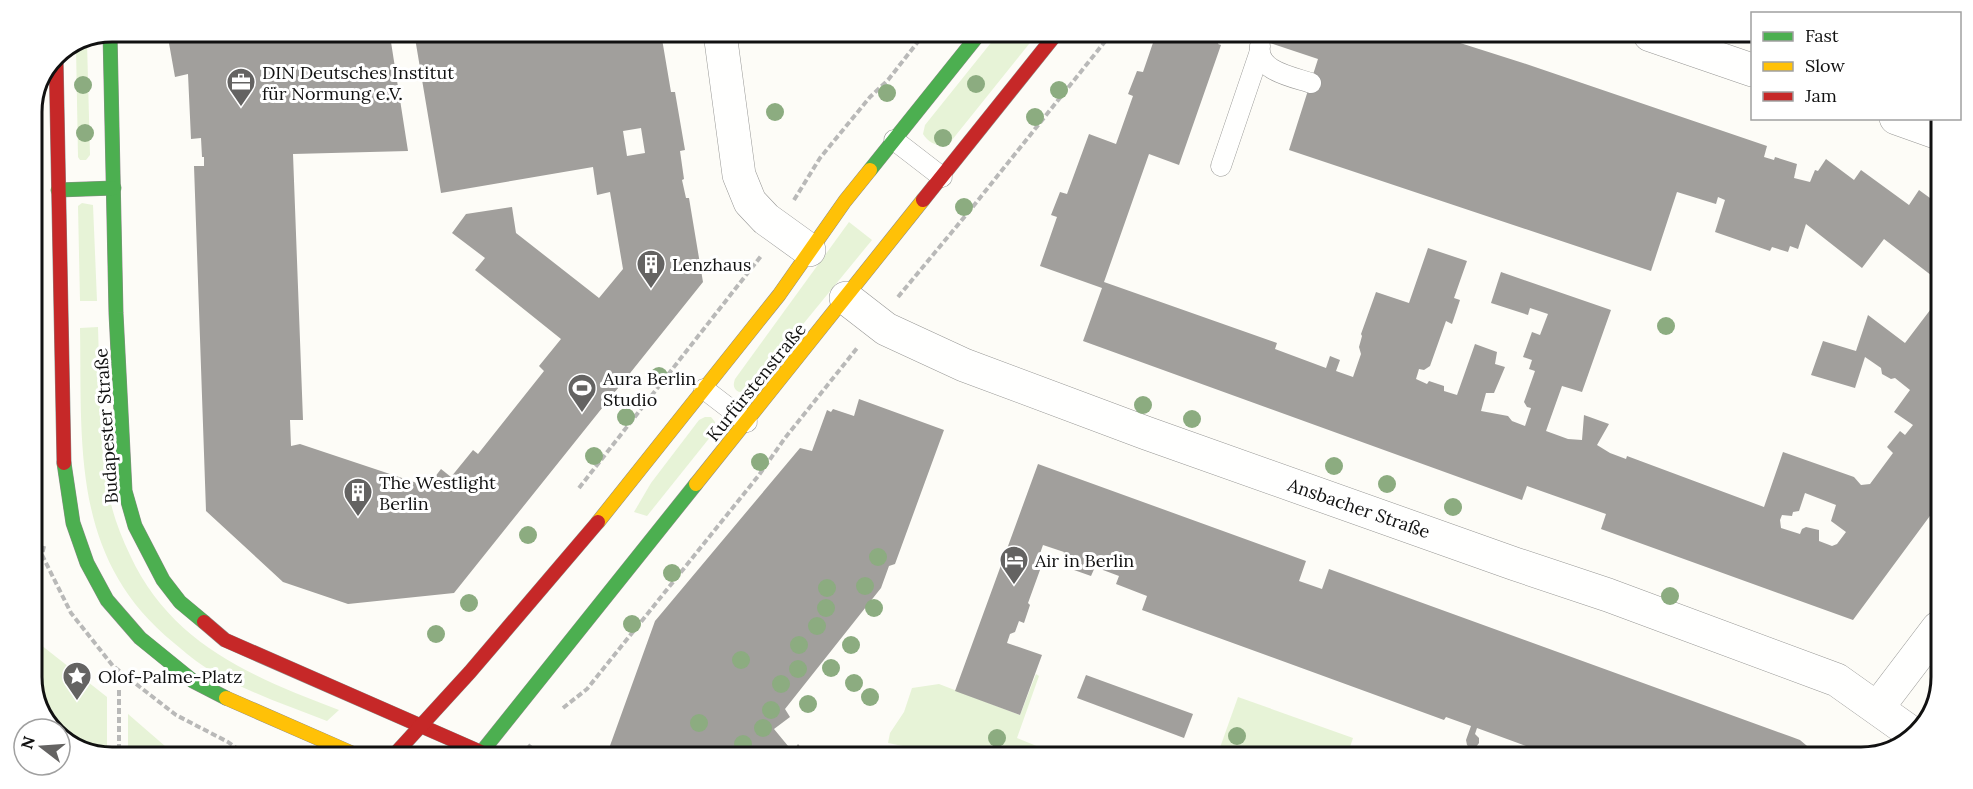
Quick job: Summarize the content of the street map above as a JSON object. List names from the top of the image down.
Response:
{
  "streets": {
    "main road": ["Kurfürstenstraße", "Budapester Straße"],
    "street": ["Ansbacher Straße"]
  },
  "crossings": [
    ["Kurfürstenstraße", "Budapester Straße"],
    ["Kurfürstenstraße", "Ansbacher Straße"]
  ],
  "places": {
    "office": ["DIN Deutsches Institut für Normung e.V."],
    "building": ["Lenzhaus", "The Westlight Berlin"],
    "sports": ["Aura Berlin Studio"],
    "hotel": ["Air in Berlin"],
    "place": ["Olof-Palme-Platz"]
  },
  "legend": ["Fast", "Slow", "Jam"],
  "north": "left"
}
